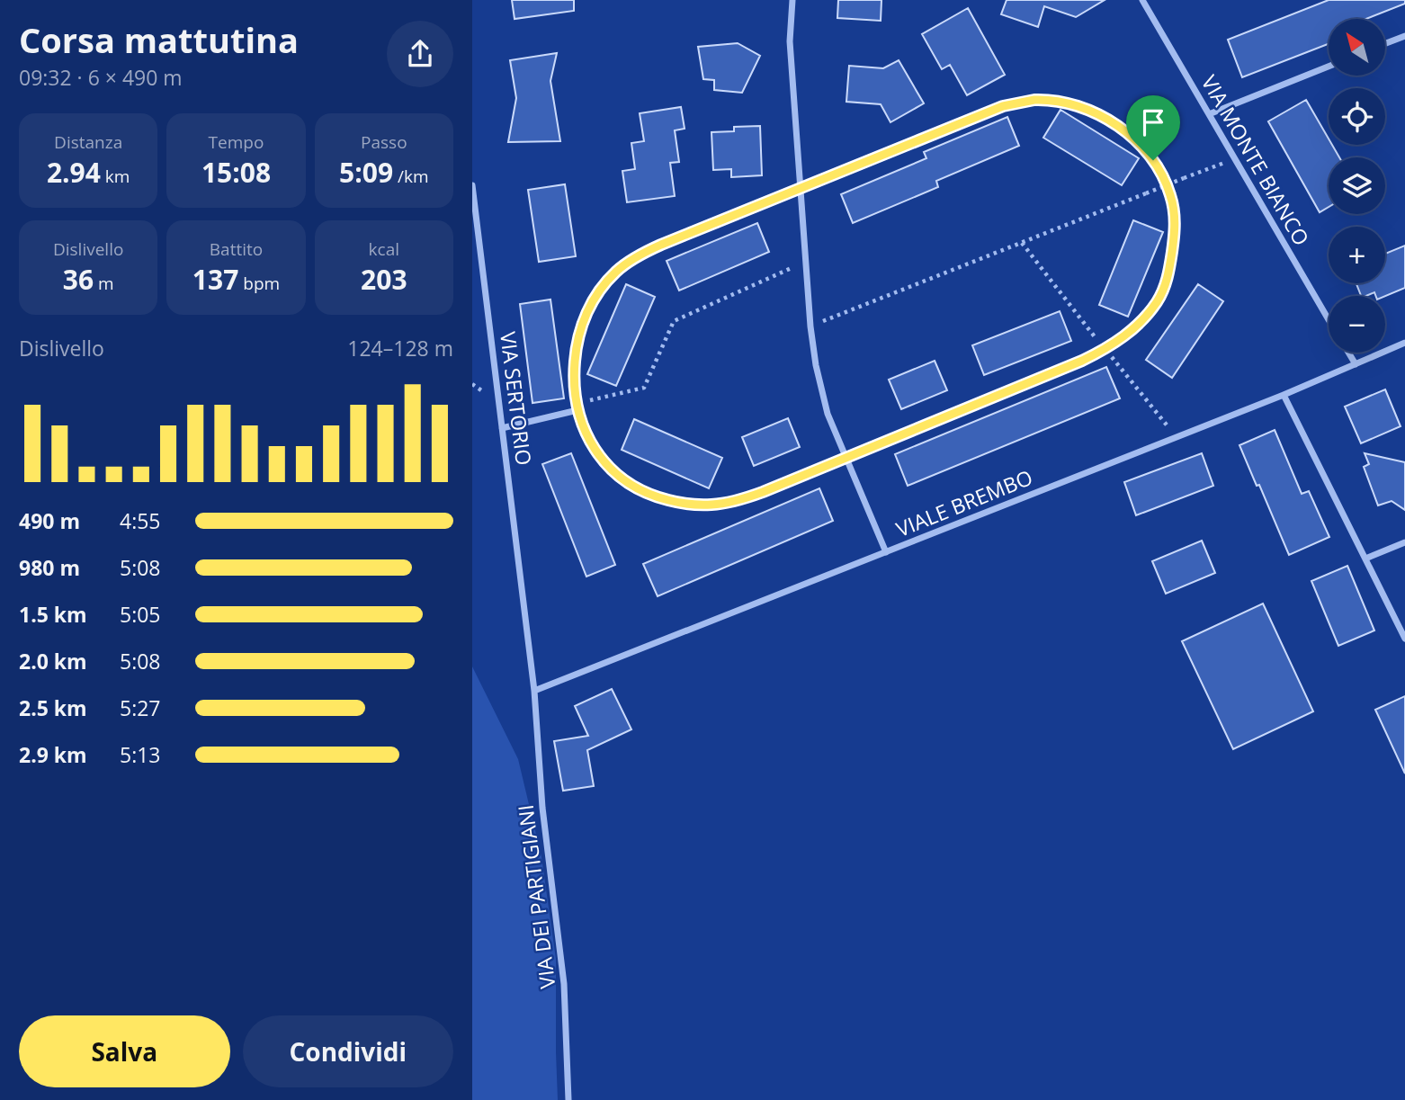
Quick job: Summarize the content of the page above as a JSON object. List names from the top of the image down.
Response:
{
  "streets": {
    "street": [
      "VIA MONTE BIANCO",
      "VIA SERTORIO",
      "VIALE BREMBO",
      "VIA DEI PARTIGIANI"
    ]
  },
  "crossings": [
    ["VIA MONTE BIANCO", "VIALE BREMBO"],
    ["VIA SERTORIO", "VIALE BREMBO"],
    ["VIA SERTORIO", "VIA DEI PARTIGIANI"],
    ["VIALE BREMBO", "VIA DEI PARTIGIANI"]
  ],
  "north": "top left",
  "page": {
    "heading": ["Corsa mattutina", "09:32 · 6 × 490 m"],
    "map_buttons": ["+", "−"],
    "stats": [
      ["Distanza", "2.94 km"],
      ["Tempo", "15:08"],
      ["Passo", "5:09 /km"],
      ["Dislivello", "36 m"],
      ["Battito", "137 bpm"],
      ["kcal", "203"]
    ],
    "chart": ["Dislivello", "124–128 m"],
    "list": [
      {
        "name": "490 m",
        "note": "4:55"
      },
      {
        "name": "980 m",
        "note": "5:08"
      },
      {
        "name": "1.5 km",
        "note": "5:05"
      },
      {
        "name": "2.0 km",
        "note": "5:08"
      },
      {
        "name": "2.5 km",
        "note": "5:27"
      },
      {
        "name": "2.9 km",
        "note": "5:13"
      }
    ],
    "buttons": ["Salva", "Condividi"]
  }
}
